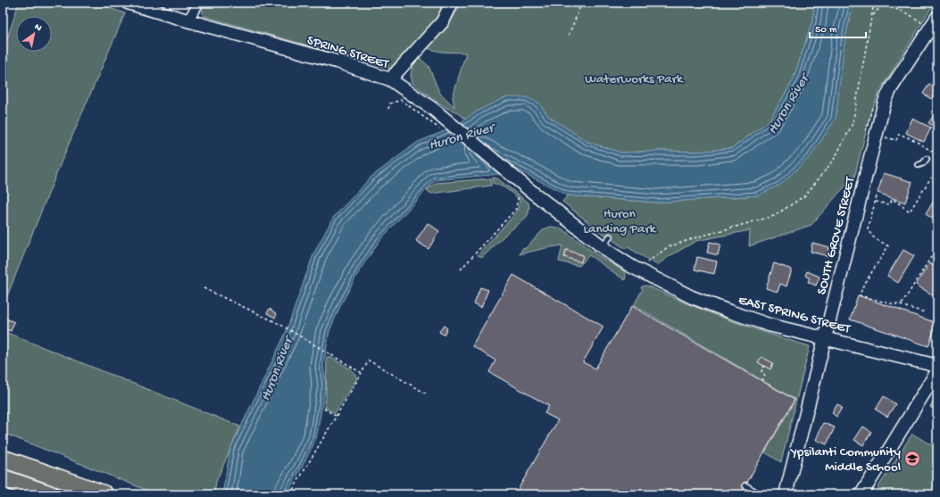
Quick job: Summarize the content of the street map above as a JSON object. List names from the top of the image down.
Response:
{
  "streets": {
    "main road": ["SPRING STREET", "SOUTH GROVE STREET", "EAST SPRING STREET"]
  },
  "crossings": [
    ["SPRING STREET", "EAST SPRING STREET"],
    ["SOUTH GROVE STREET", "EAST SPRING STREET"]
  ],
  "water": ["Huron River"],
  "parks": ["Waterworks Park", "Huron Landing Park"],
  "places": {
    "school or university": ["Ypsilanti Community Middle School"]
  },
  "scale_bar": "50 m",
  "north": "top right"
}
